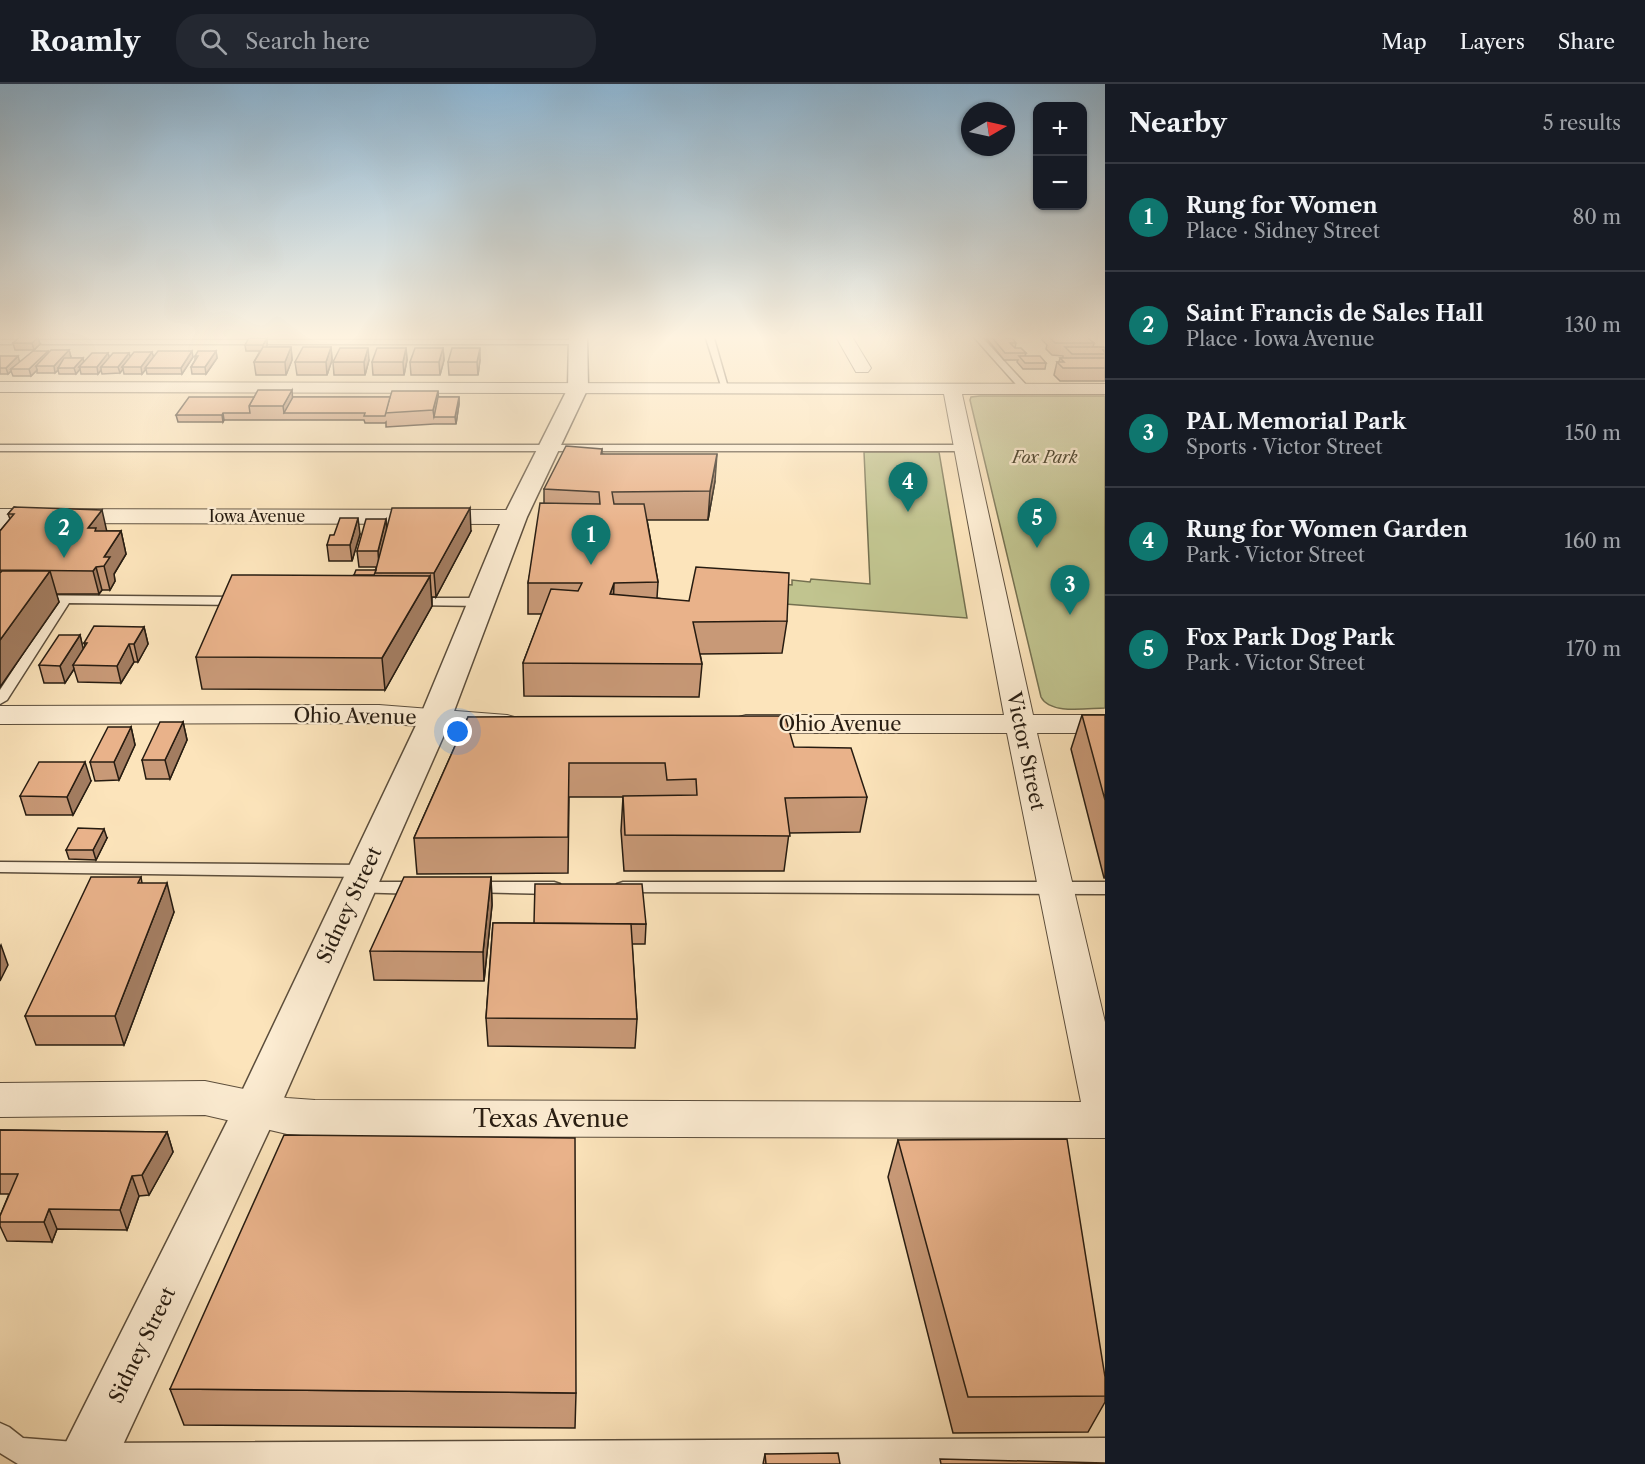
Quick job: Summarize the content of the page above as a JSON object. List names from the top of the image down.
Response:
{
  "streets": {
    "street": [
      "Iowa Avenue",
      "Ohio Avenue",
      "Victor Street",
      "Sidney Street",
      "Texas Avenue"
    ]
  },
  "crossings": [
    ["Iowa Avenue", "Sidney Street"],
    ["Ohio Avenue", "Victor Street"],
    ["Ohio Avenue", "Sidney Street"],
    ["Sidney Street", "Texas Avenue"]
  ],
  "parks": ["Fox Park"],
  "north": "right",
  "page": {
    "header": "Roamly",
    "search": "Search here",
    "nav": ["Map", "Layers", "Share"],
    "heading": ["Nearby", "5 results"],
    "map_buttons": ["+", "−"],
    "list": [
      {
        "mark": "1",
        "name": "Rung for Women",
        "note": "Place · Sidney Street",
        "value": "80 m"
      },
      {
        "mark": "2",
        "name": "Saint Francis de Sales Hall",
        "note": "Place · Iowa Avenue",
        "value": "130 m"
      },
      {
        "mark": "3",
        "name": "PAL Memorial Park",
        "note": "Sports · Victor Street",
        "value": "150 m"
      },
      {
        "mark": "4",
        "name": "Rung for Women Garden",
        "note": "Park · Victor Street",
        "value": "160 m"
      },
      {
        "mark": "5",
        "name": "Fox Park Dog Park",
        "note": "Park · Victor Street",
        "value": "170 m"
      }
    ],
    "pins": [
      "4",
      "5",
      "2",
      "1",
      "3"
    ]
  }
}
